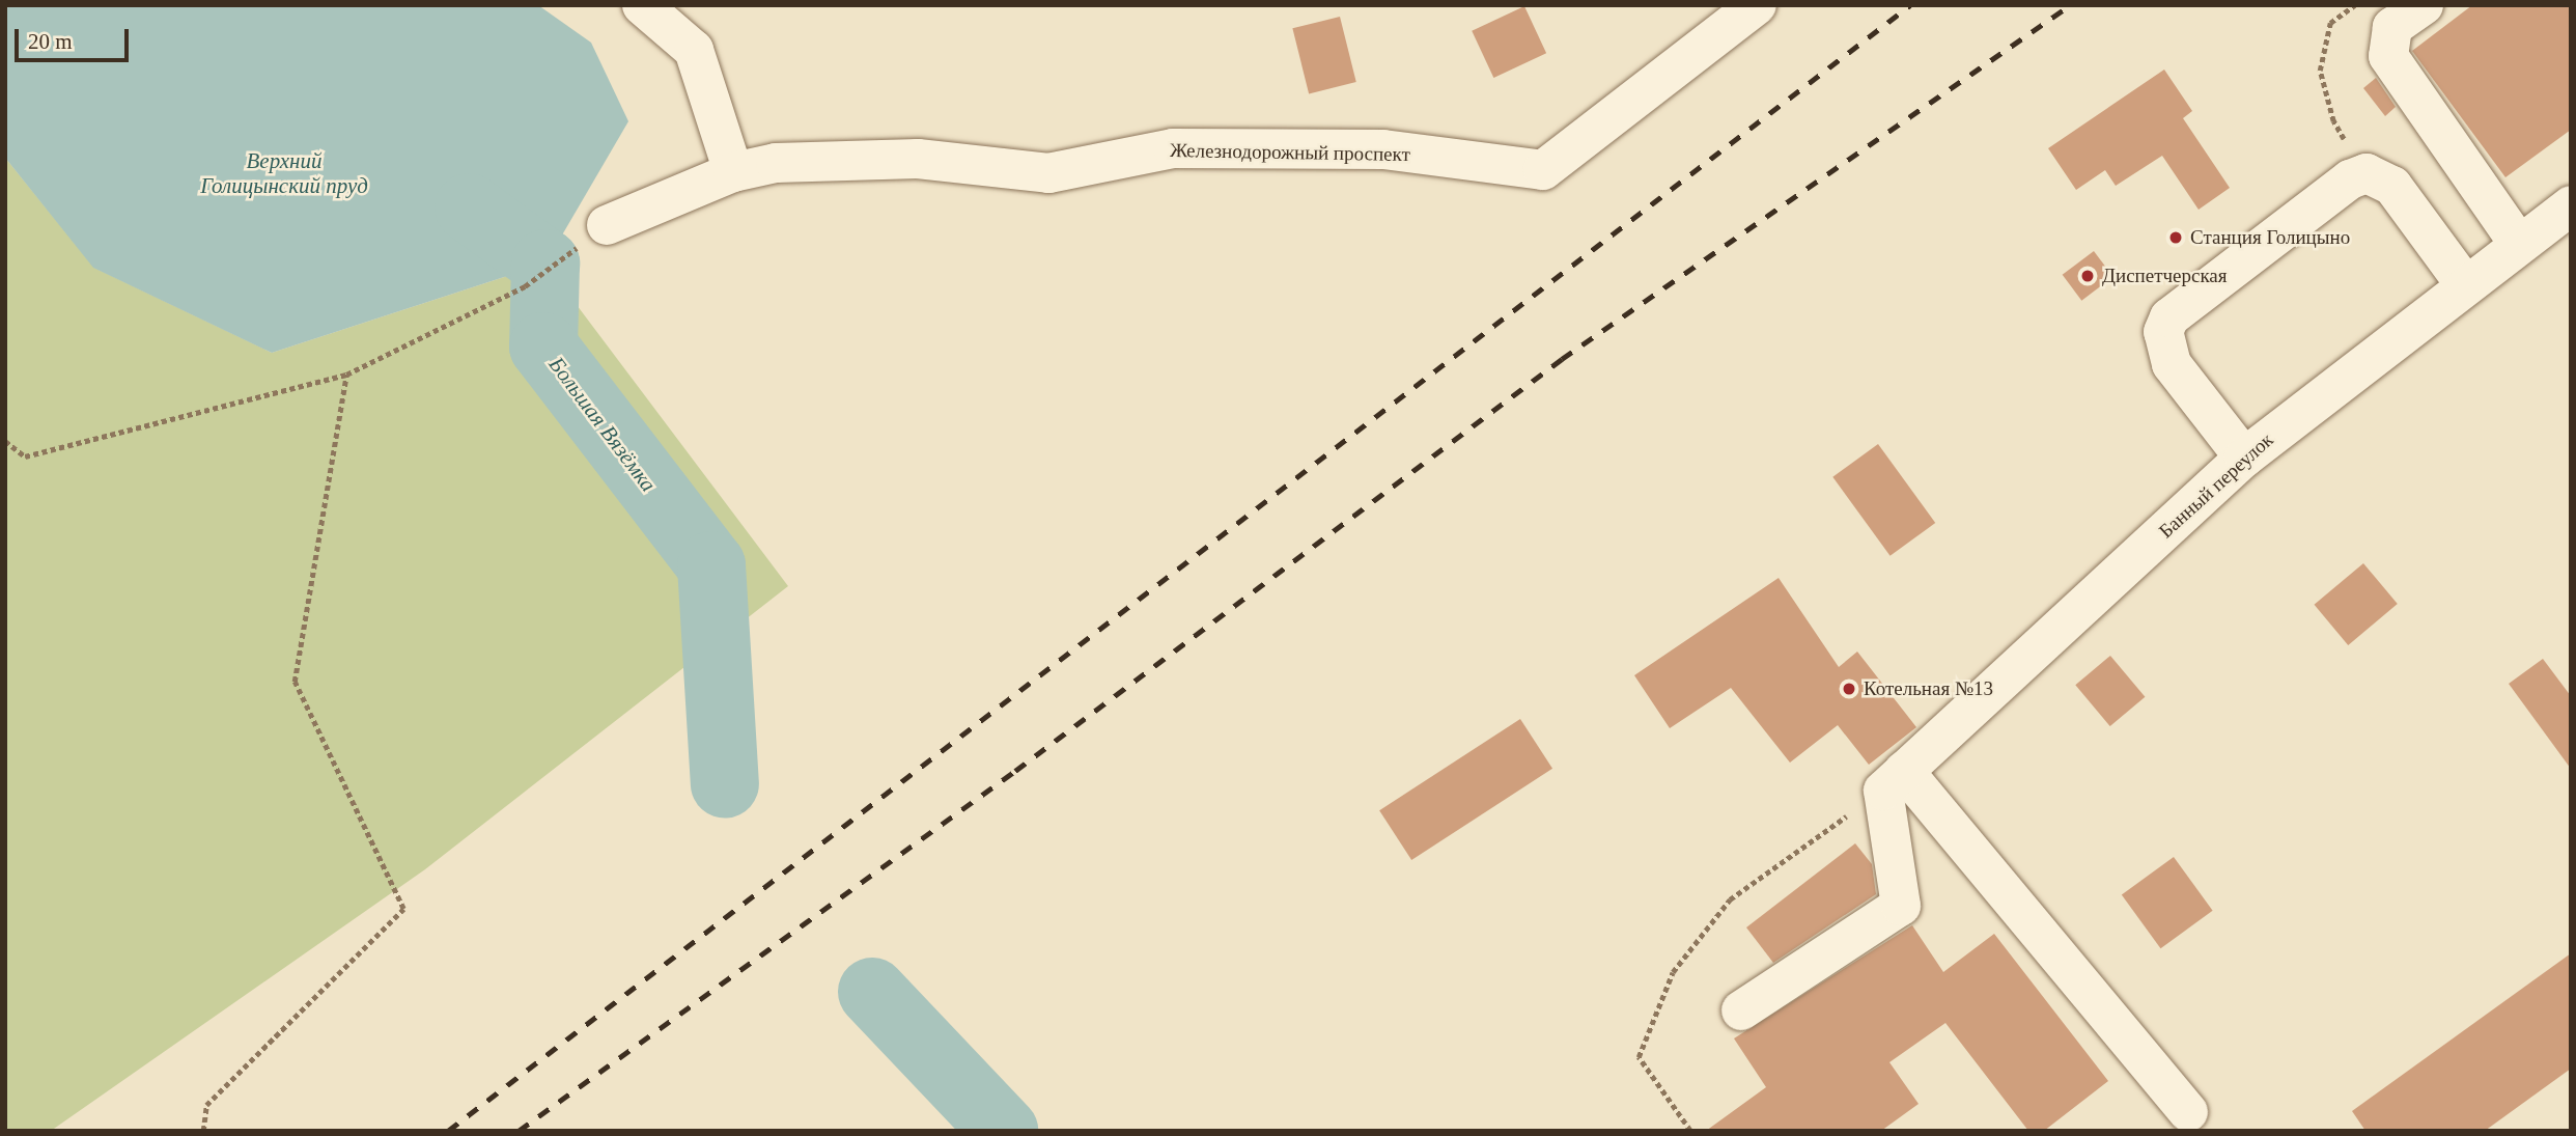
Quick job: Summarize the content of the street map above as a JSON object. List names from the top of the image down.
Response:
{
  "streets": {
    "street": ["Железнодорожный проспект", "Банный переулок"]
  },
  "water": ["Верхний Голицынский пруд", "Большая Вязёмка"],
  "places": ["Станция Голицыно", "Диспетчерская", "Котельная №13"],
  "scale_bar": "20 m"
}
